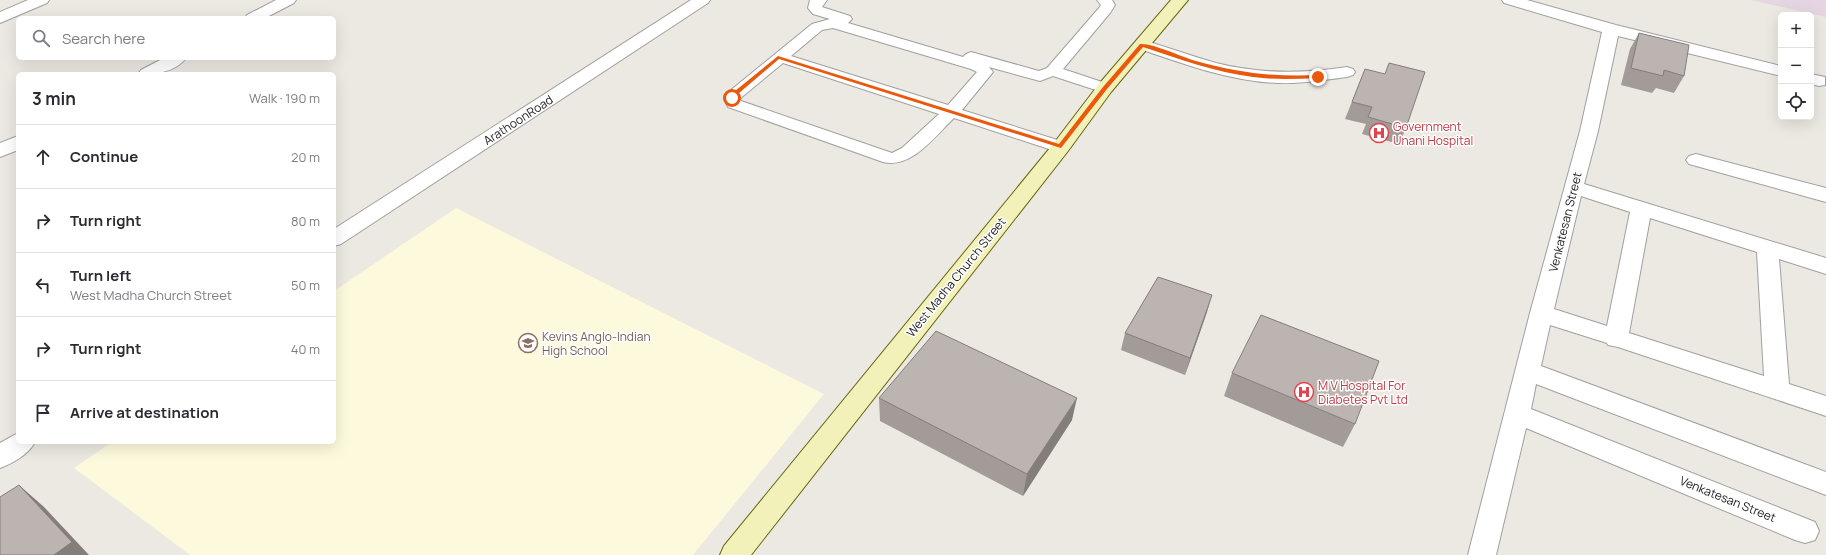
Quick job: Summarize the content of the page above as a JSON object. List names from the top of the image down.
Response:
{
  "streets": {
    "main road": ["West Madha Church Street"],
    "street": ["ArathoonRoad", "Venkatesan Street"]
  },
  "places": {
    "hospital": ["Government Unani Hospital", "M V Hospital For Diabetes Pvt Ltd"],
    "school or university": ["Kevins Anglo-Indian High School"]
  },
  "page": {
    "map_buttons": ["+", "−"],
    "search": "Search here",
    "heading": ["3 min", "Walk · 190 m"],
    "list": [
      ["Continue", "20 m"],
      ["Turn right", "80 m"],
      ["Turn left", "West Madha Church Street", "50 m"],
      ["Turn right", "40 m"],
      "Arrive at destination"
    ]
  }
}
